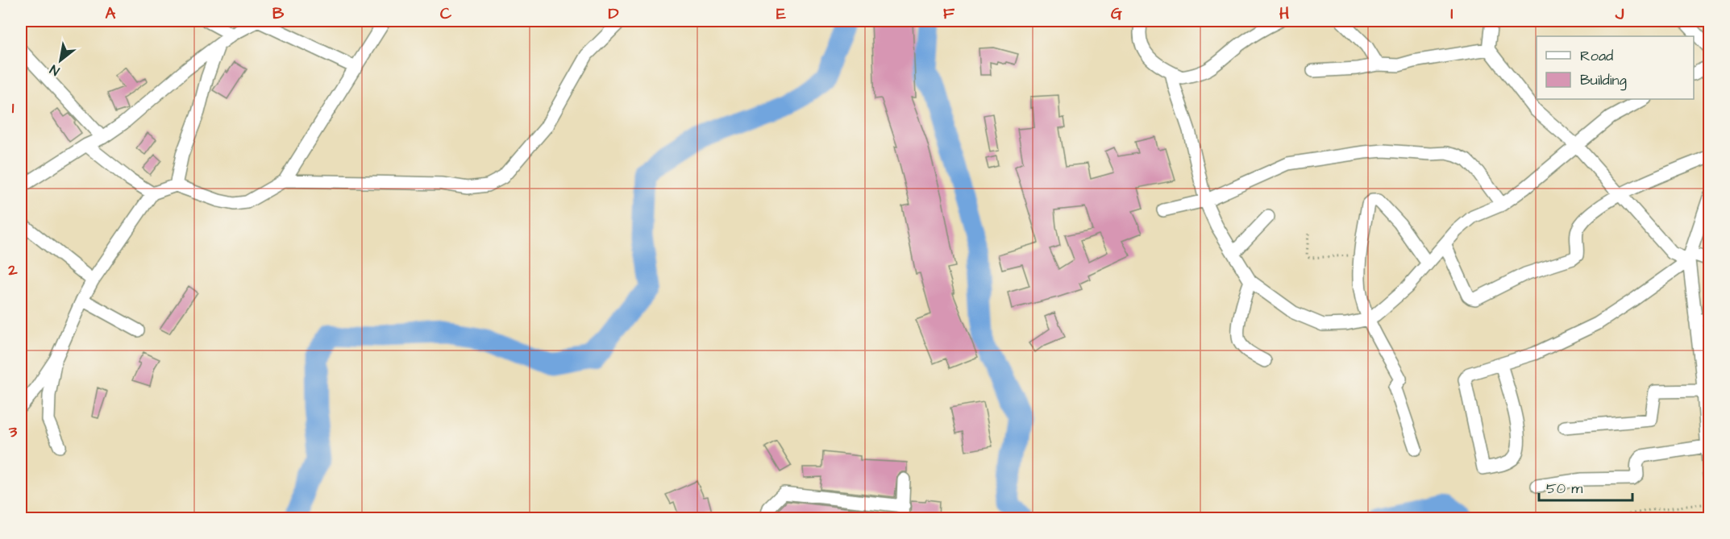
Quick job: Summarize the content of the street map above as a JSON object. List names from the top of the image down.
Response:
{
  "legend": ["Road", "Building"],
  "scale_bar": "50 m",
  "north": "bottom left",
  "grid": {
    "columns": [
      "A",
      "B",
      "C",
      "D",
      "E",
      "F",
      "G",
      "H",
      "I",
      "J"
    ],
    "rows": ["1", "2", "3"]
  }
}
